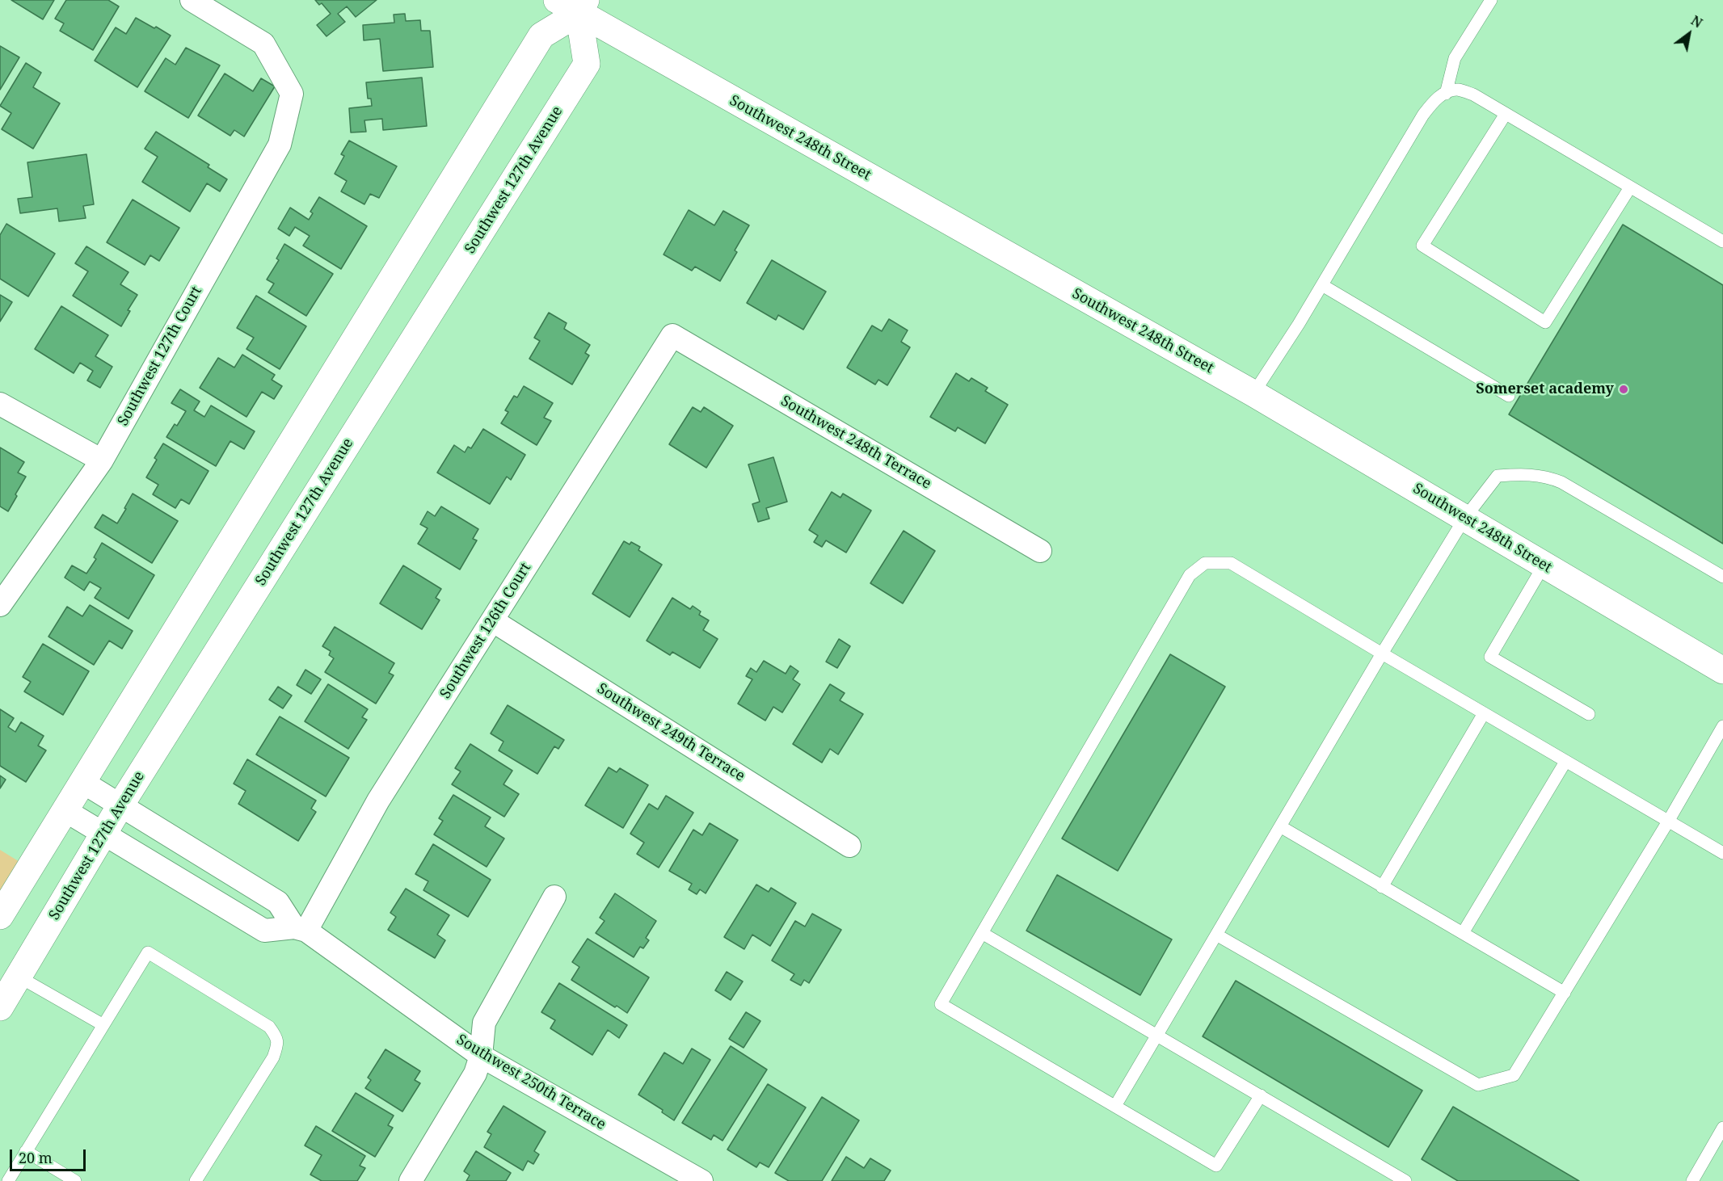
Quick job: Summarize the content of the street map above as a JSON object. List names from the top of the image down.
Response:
{
  "streets": {
    "street": [
      "Southwest 248th Street",
      "Southwest 127th Avenue",
      "Southwest 127th Court",
      "Southwest 248th Terrace",
      "Southwest 126th Court",
      "Southwest 249th Terrace",
      "Southwest 250th Terrace"
    ]
  },
  "crossings": [
    ["Southwest 248th Street", "Southwest 127th Avenue"],
    ["Southwest 127th Avenue", "Southwest 250th Terrace"],
    ["Southwest 248th Terrace", "Southwest 126th Court"],
    ["Southwest 126th Court", "Southwest 249th Terrace"],
    ["Southwest 126th Court", "Southwest 250th Terrace"]
  ],
  "places": ["Somerset academy"],
  "scale_bar": "20 m",
  "north": "top right"
}
